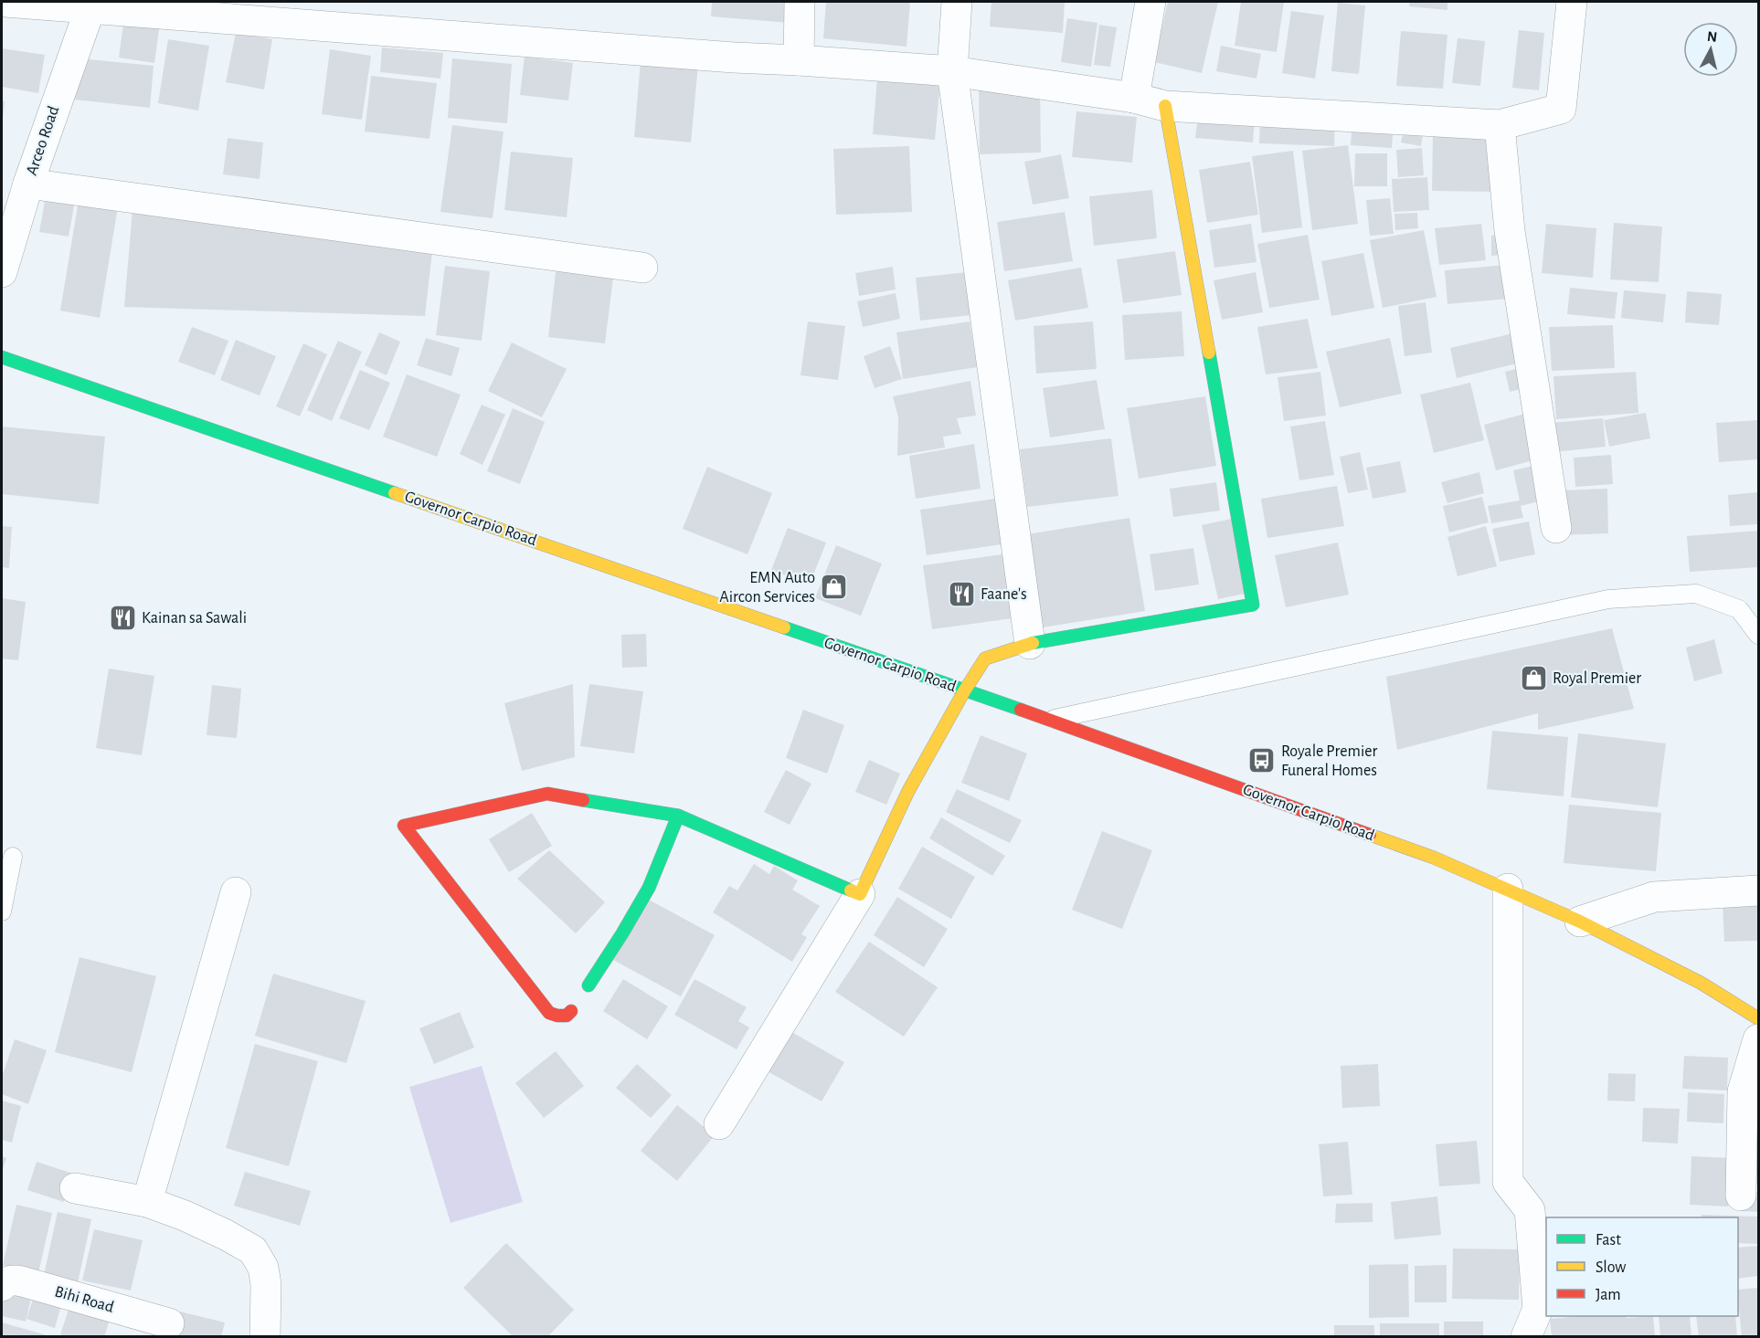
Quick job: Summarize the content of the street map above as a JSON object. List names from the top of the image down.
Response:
{
  "streets": {
    "street": ["Arceo Road", "Governor Carpio Road", "Bihi Road"]
  },
  "places": {
    "shop": ["EMN Auto Aircon Services", "Royal Premier"],
    "restaurant": ["Faane's", "Kainan sa Sawali"],
    "bus stop": ["Royale Premier Funeral Homes"]
  },
  "legend": ["Fast", "Slow", "Jam"],
  "north": "top"
}
